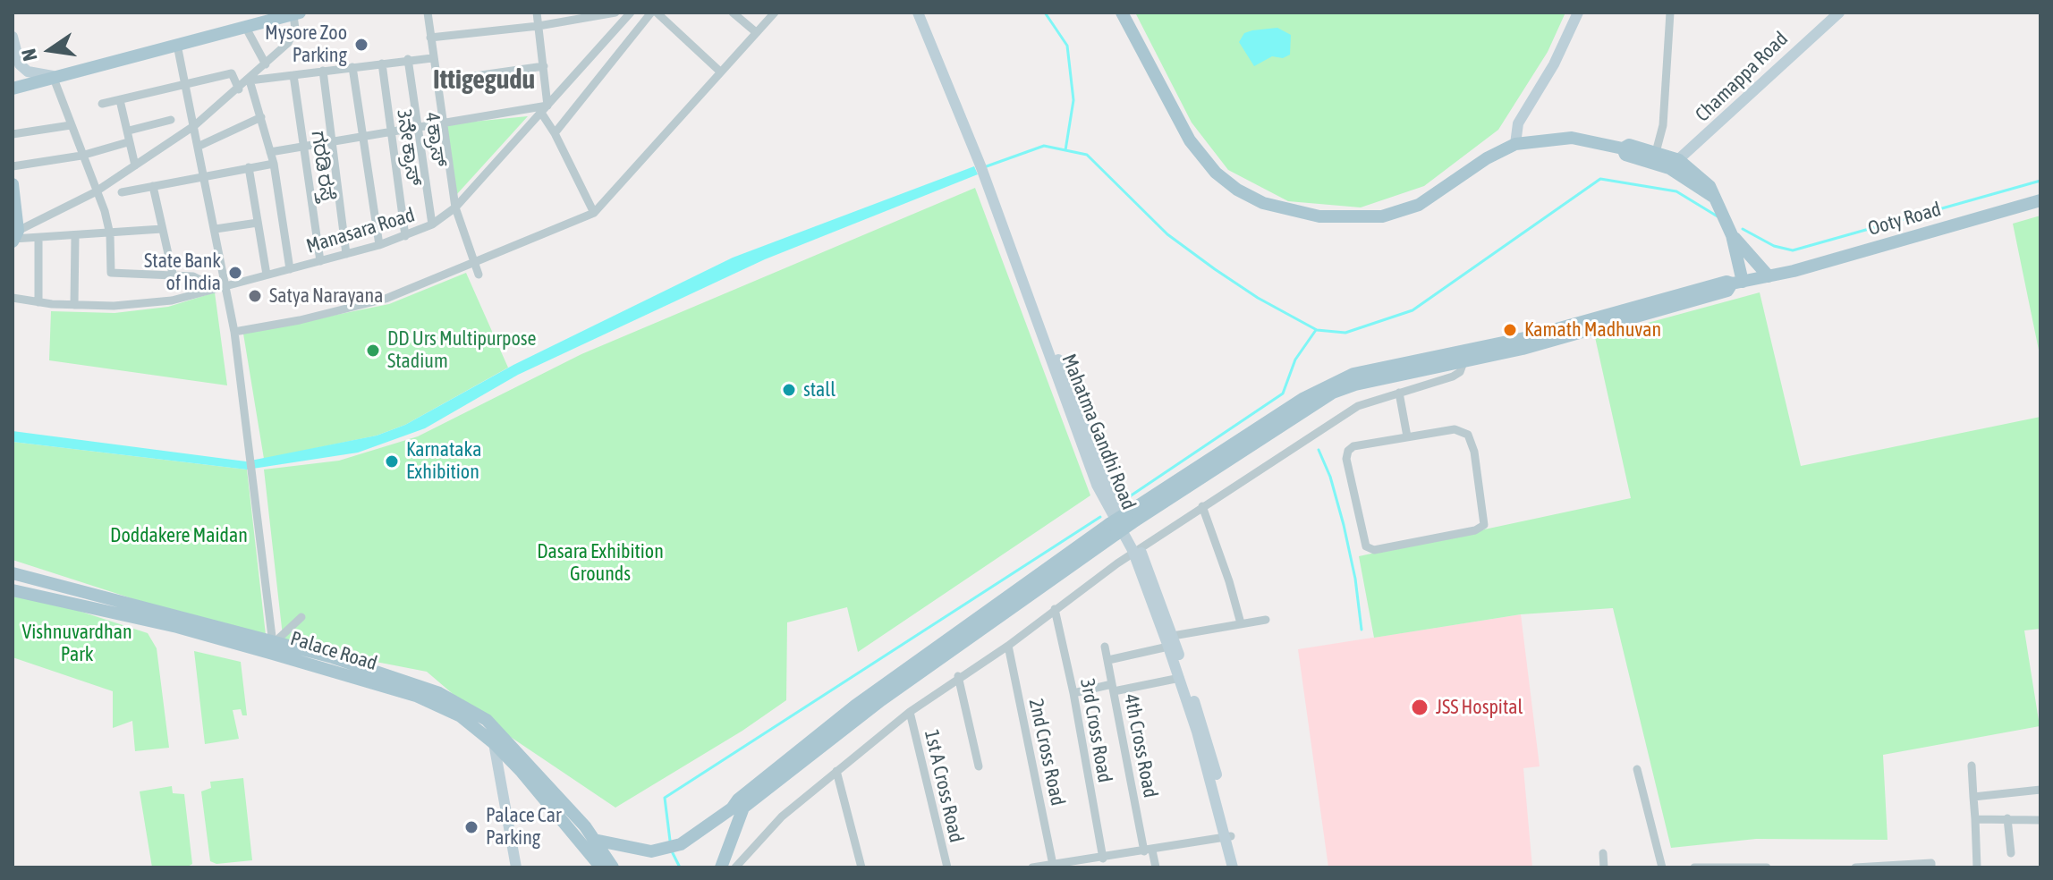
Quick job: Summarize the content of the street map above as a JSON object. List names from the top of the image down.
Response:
{
  "streets": {
    "main road": [
      "Chamappa Road",
      "Ooty Road",
      "Mahatma Gandhi Road",
      "Palace Road"
    ],
    "street": [
      "4 ಕ್ರಾಸ್",
      "3ನೆೇ ಕ್ರಾಸ್",
      "ಗರಡಿ ರಸ್ತೆ",
      "Manasara Road",
      "3rd Cross Road",
      "4th Cross Road",
      "2nd Cross Road",
      "1st A Cross Road"
    ]
  },
  "crossings": [
    ["4 ಕ್ರಾಸ್", "Manasara Road"],
    ["3ನೆೇ ಕ್ರಾಸ್", "Manasara Road"],
    ["ಗರಡಿ ರಸ್ತೆ", "Manasara Road"]
  ],
  "districts": ["Ittigegudu"],
  "parks": ["Doddakere Maidan", "Dasara Exhibition Grounds", "Vishnuvardhan Park"],
  "places": [
    "Mysore Zoo Parking",
    "State Bank of India",
    "Satya Narayana",
    "Kamath Madhuvan",
    "DD Urs Multipurpose Stadium",
    "stall",
    "Karnataka Exhibition",
    "JSS Hospital",
    "Palace Car Parking"
  ],
  "north": "left"
}
